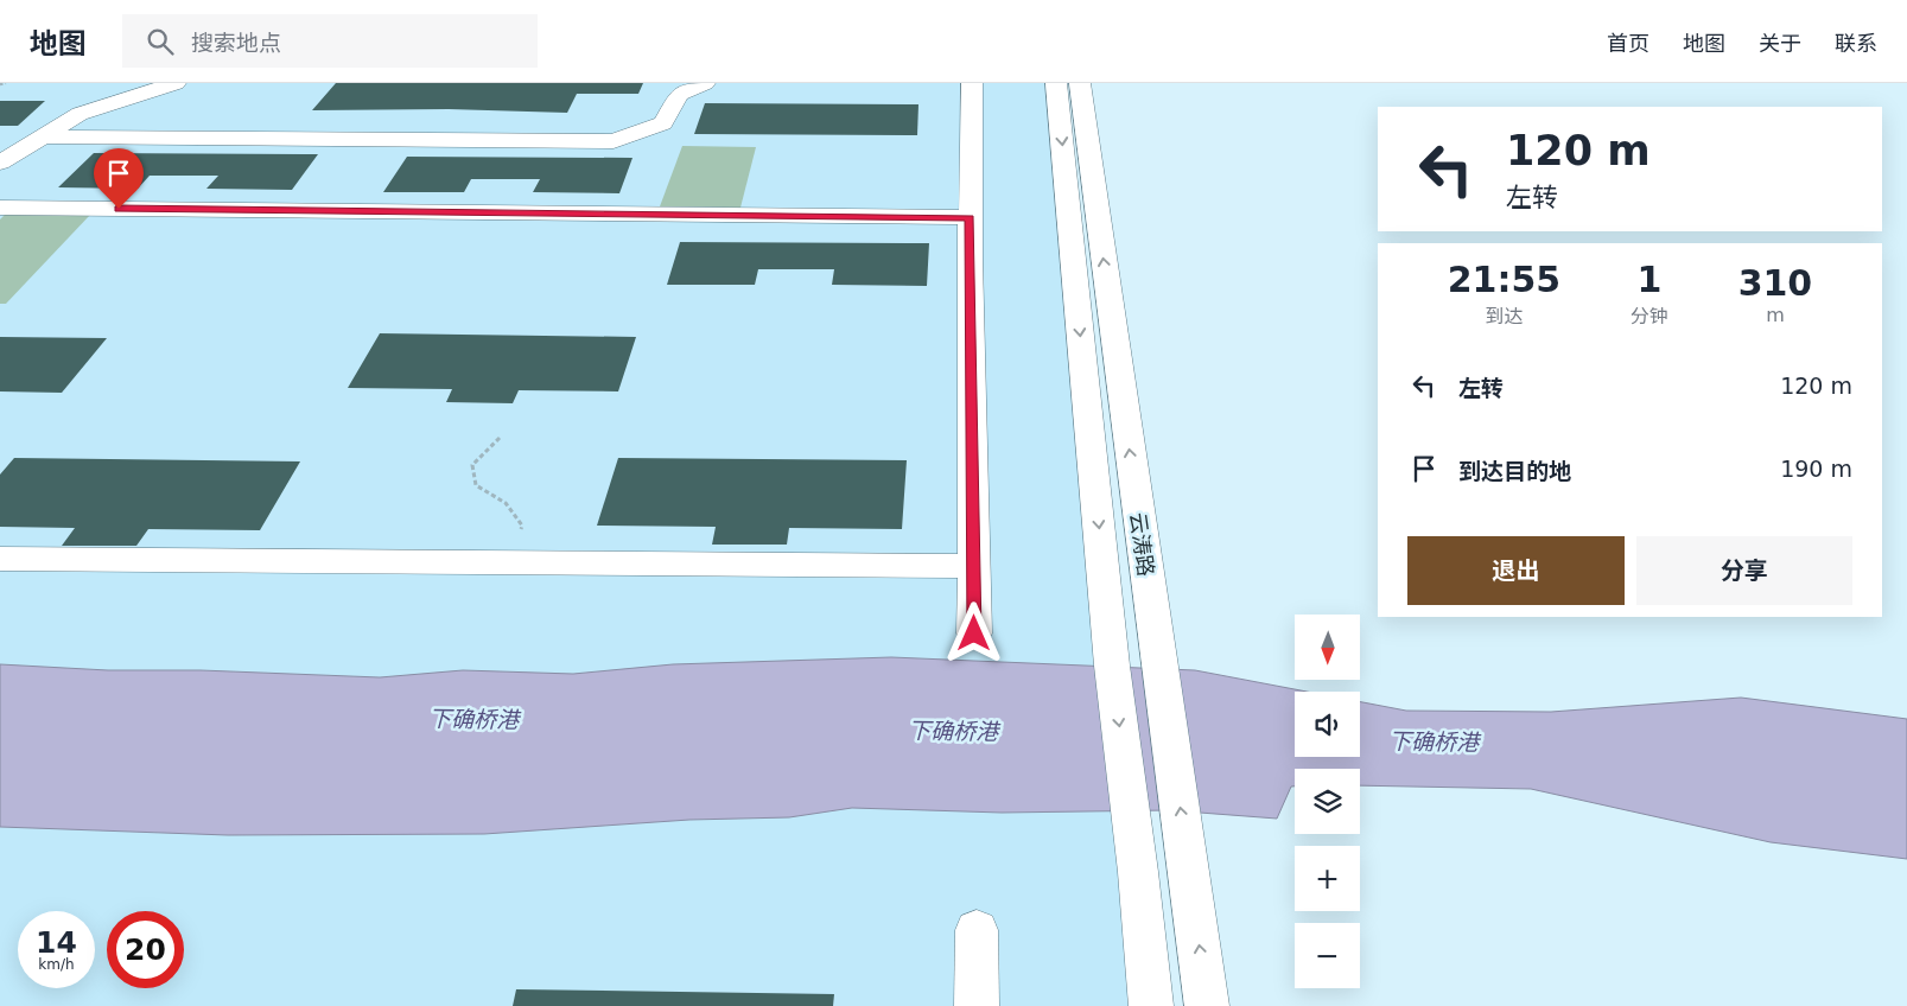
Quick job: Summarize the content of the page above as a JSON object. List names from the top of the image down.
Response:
{
  "streets": {
    "street": ["云涛路"]
  },
  "water": ["下确桥港"],
  "north": "bottom",
  "page": {
    "header": "地图",
    "search": "搜索地点",
    "nav": [
      "首页",
      "地图",
      "关于",
      "联系"
    ],
    "turn": ["120 m", "左转"],
    "eta": [
      "21:55",
      "到达",
      "1",
      "分钟",
      "310",
      "m"
    ],
    "list": [
      {
        "name": "左转",
        "value": "120 m"
      },
      {
        "name": "到达目的地",
        "value": "190 m"
      }
    ],
    "buttons": ["退出", "分享"],
    "map_buttons": ["+", "−"],
    "speed": "14 km/h",
    "limit": "20"
  }
}
